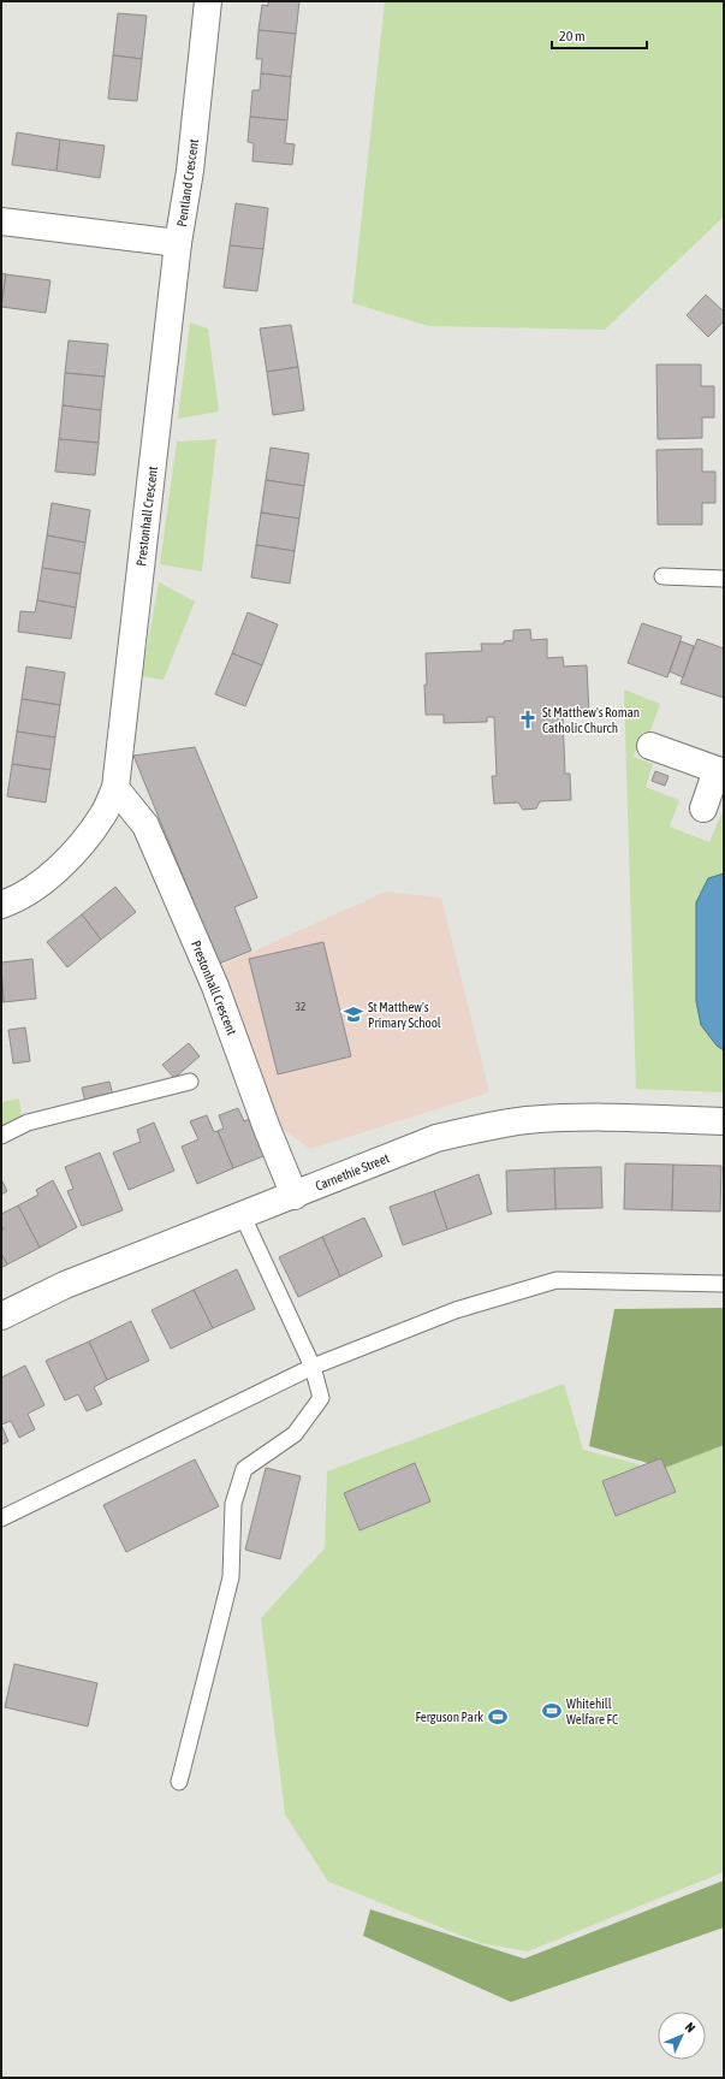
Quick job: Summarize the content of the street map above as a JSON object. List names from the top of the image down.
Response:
{
  "streets": {
    "street": ["Pentland Crescent", "Prestonhall Crescent", "Carnethie Street"]
  },
  "crossings": [
    ["Pentland Crescent", "Prestonhall Crescent"],
    ["Prestonhall Crescent", "Carnethie Street"]
  ],
  "places": {
    "church": ["St Matthew's Roman Catholic Church"],
    "school or university": ["St Matthew's Primary School"],
    "sports": ["Whitehill Welfare FC", "Ferguson Park"]
  },
  "house_numbers": ["32"],
  "scale_bar": "20 m",
  "north": "top right"
}
